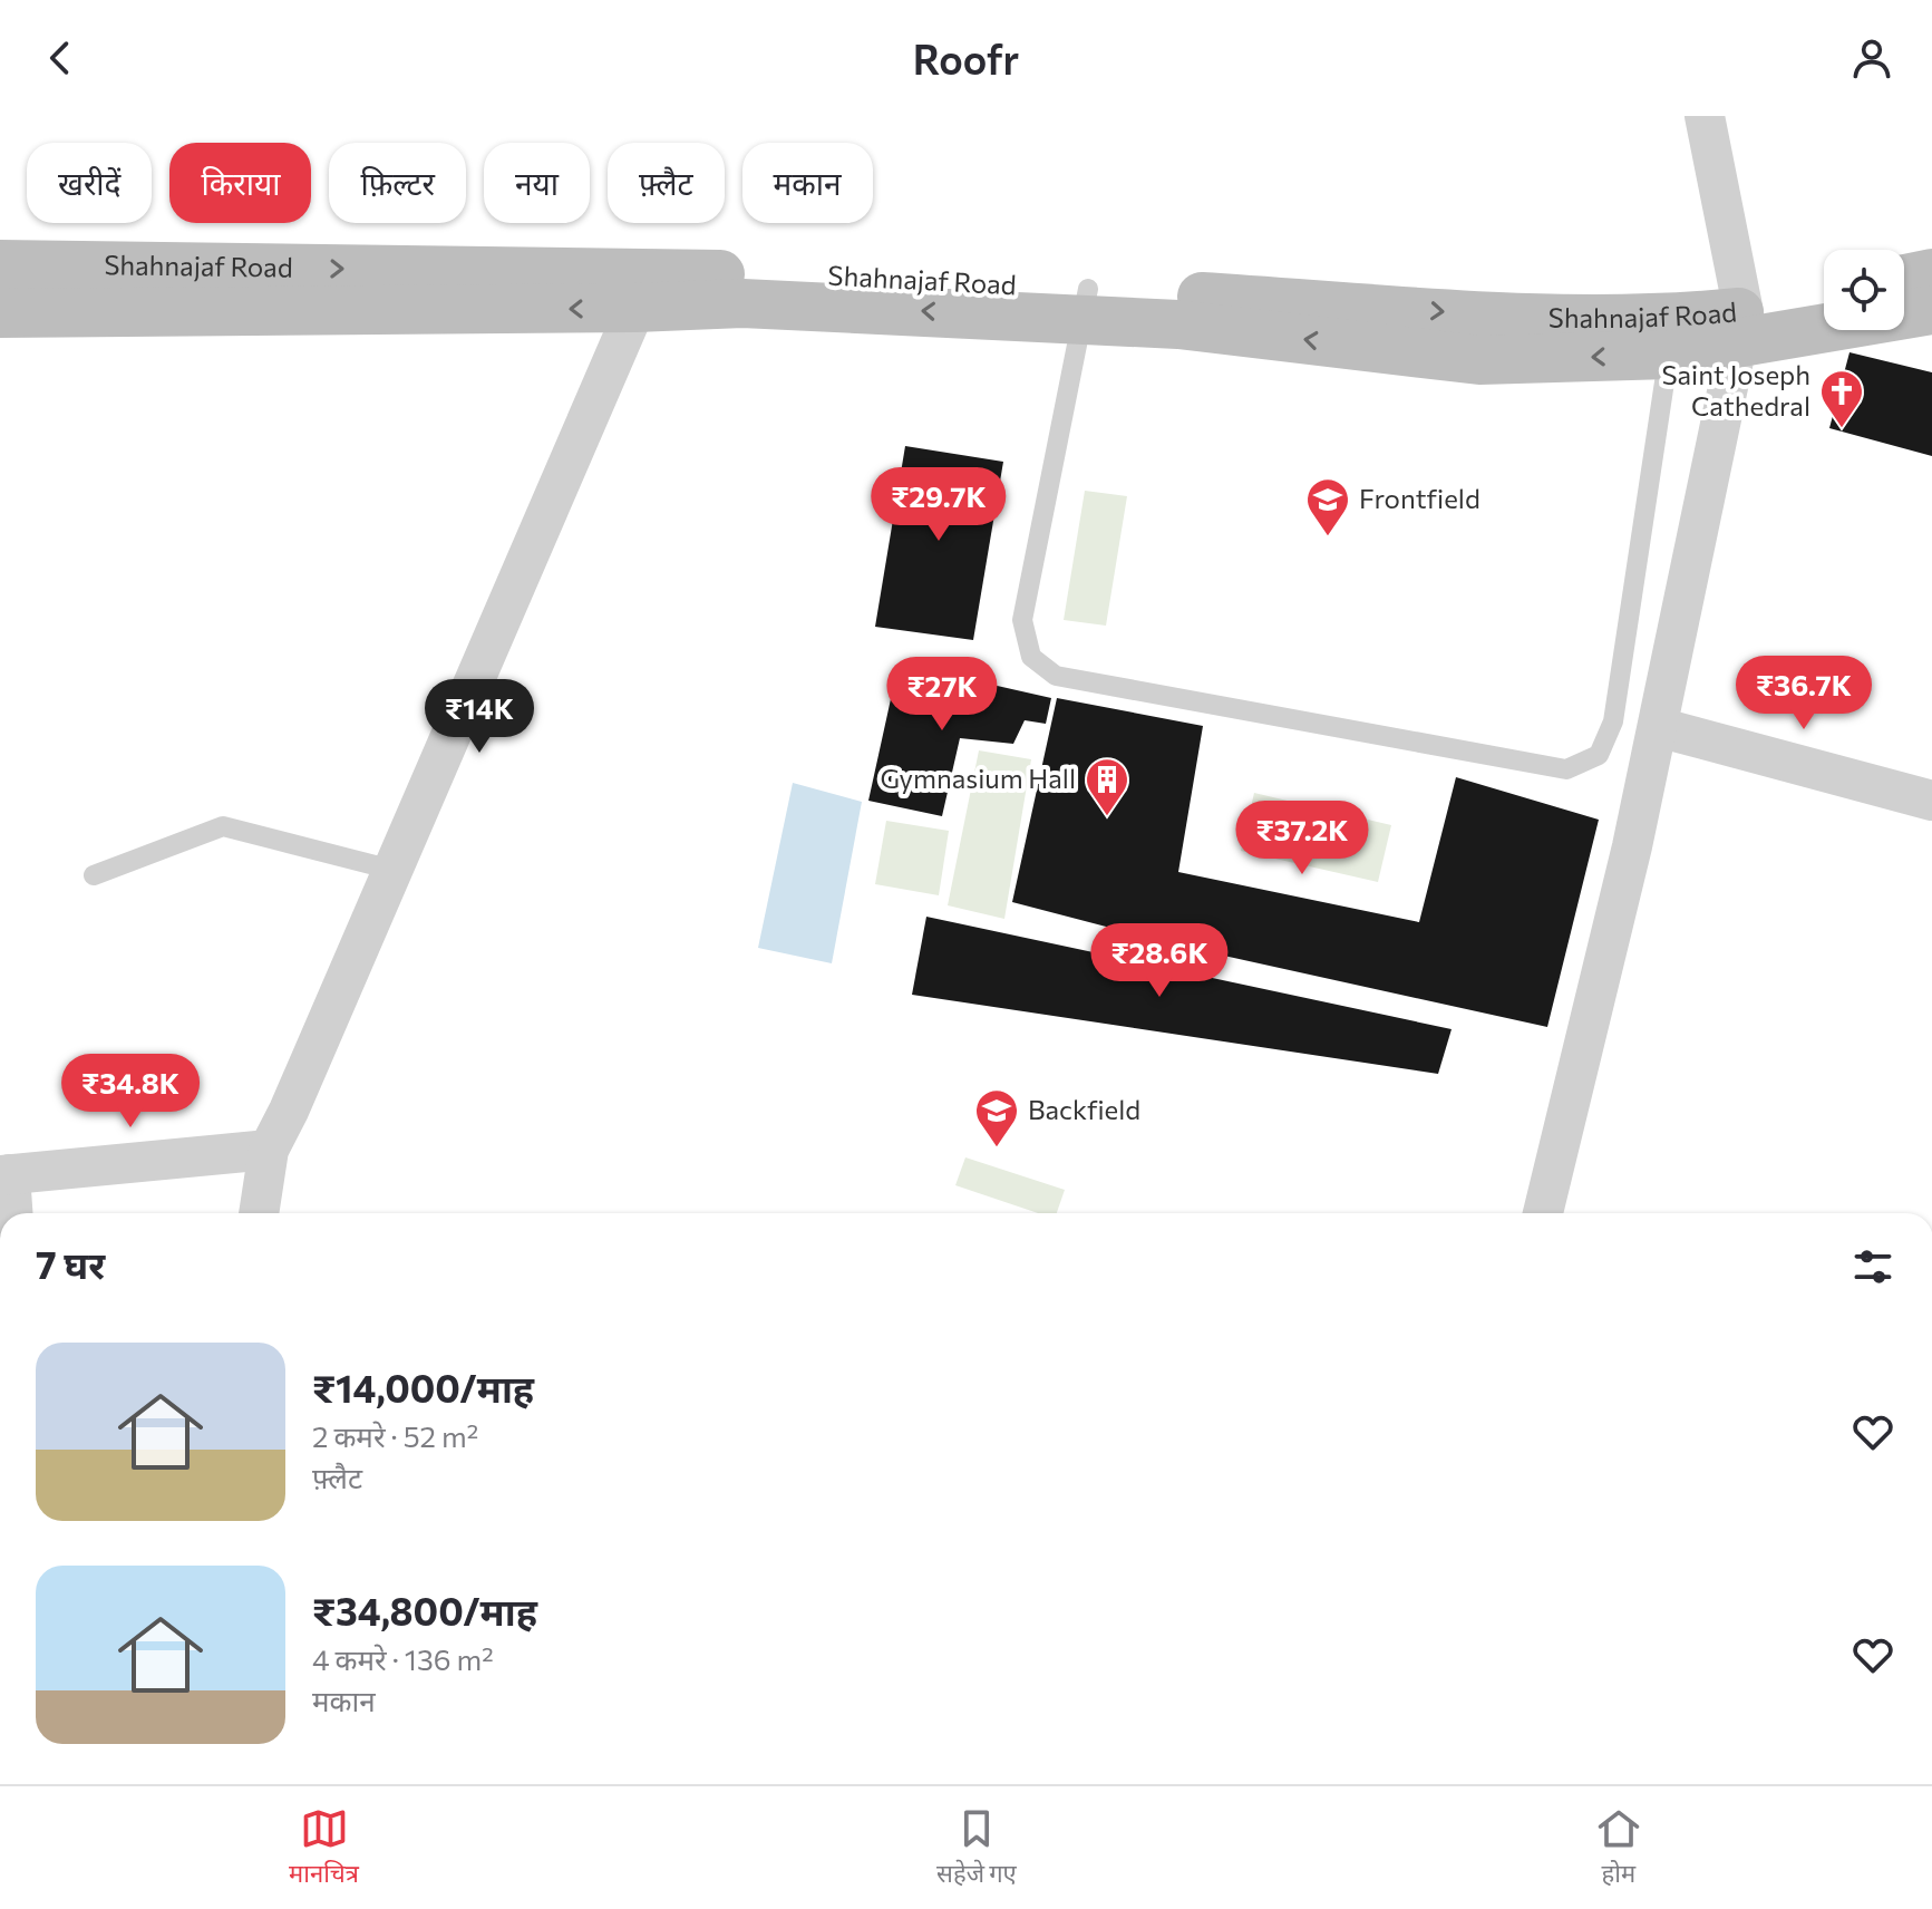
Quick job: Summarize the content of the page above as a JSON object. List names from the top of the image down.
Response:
{
  "streets": {
    "main road": ["Shahnajaf Road"]
  },
  "places": {
    "church": ["Saint Joseph Cathedral"],
    "school or university": ["Frontfield", "Backfield"],
    "building": ["Gymnasium Hall"]
  },
  "page": {
    "header": "Roofr",
    "chip": [
      "खरीदें",
      "किराया",
      "फ़िल्टर",
      "नया",
      "फ़्लैट",
      "मकान"
    ],
    "price": [
      "₹29.7K",
      "₹36.7K",
      "₹27K",
      "₹14K",
      "₹37.2K",
      "₹28.6K",
      "₹34.8K"
    ],
    "heading": "7 घर",
    "list": [
      {
        "name": "₹14,000/माह",
        "note": "2 कमरे · 52 m² · फ़्लैट"
      },
      {
        "name": "₹34,800/माह",
        "note": "4 कमरे · 136 m² · मकान"
      }
    ],
    "tabs": ["मानचित्र", "सहेजे गए", "होम"]
  }
}
